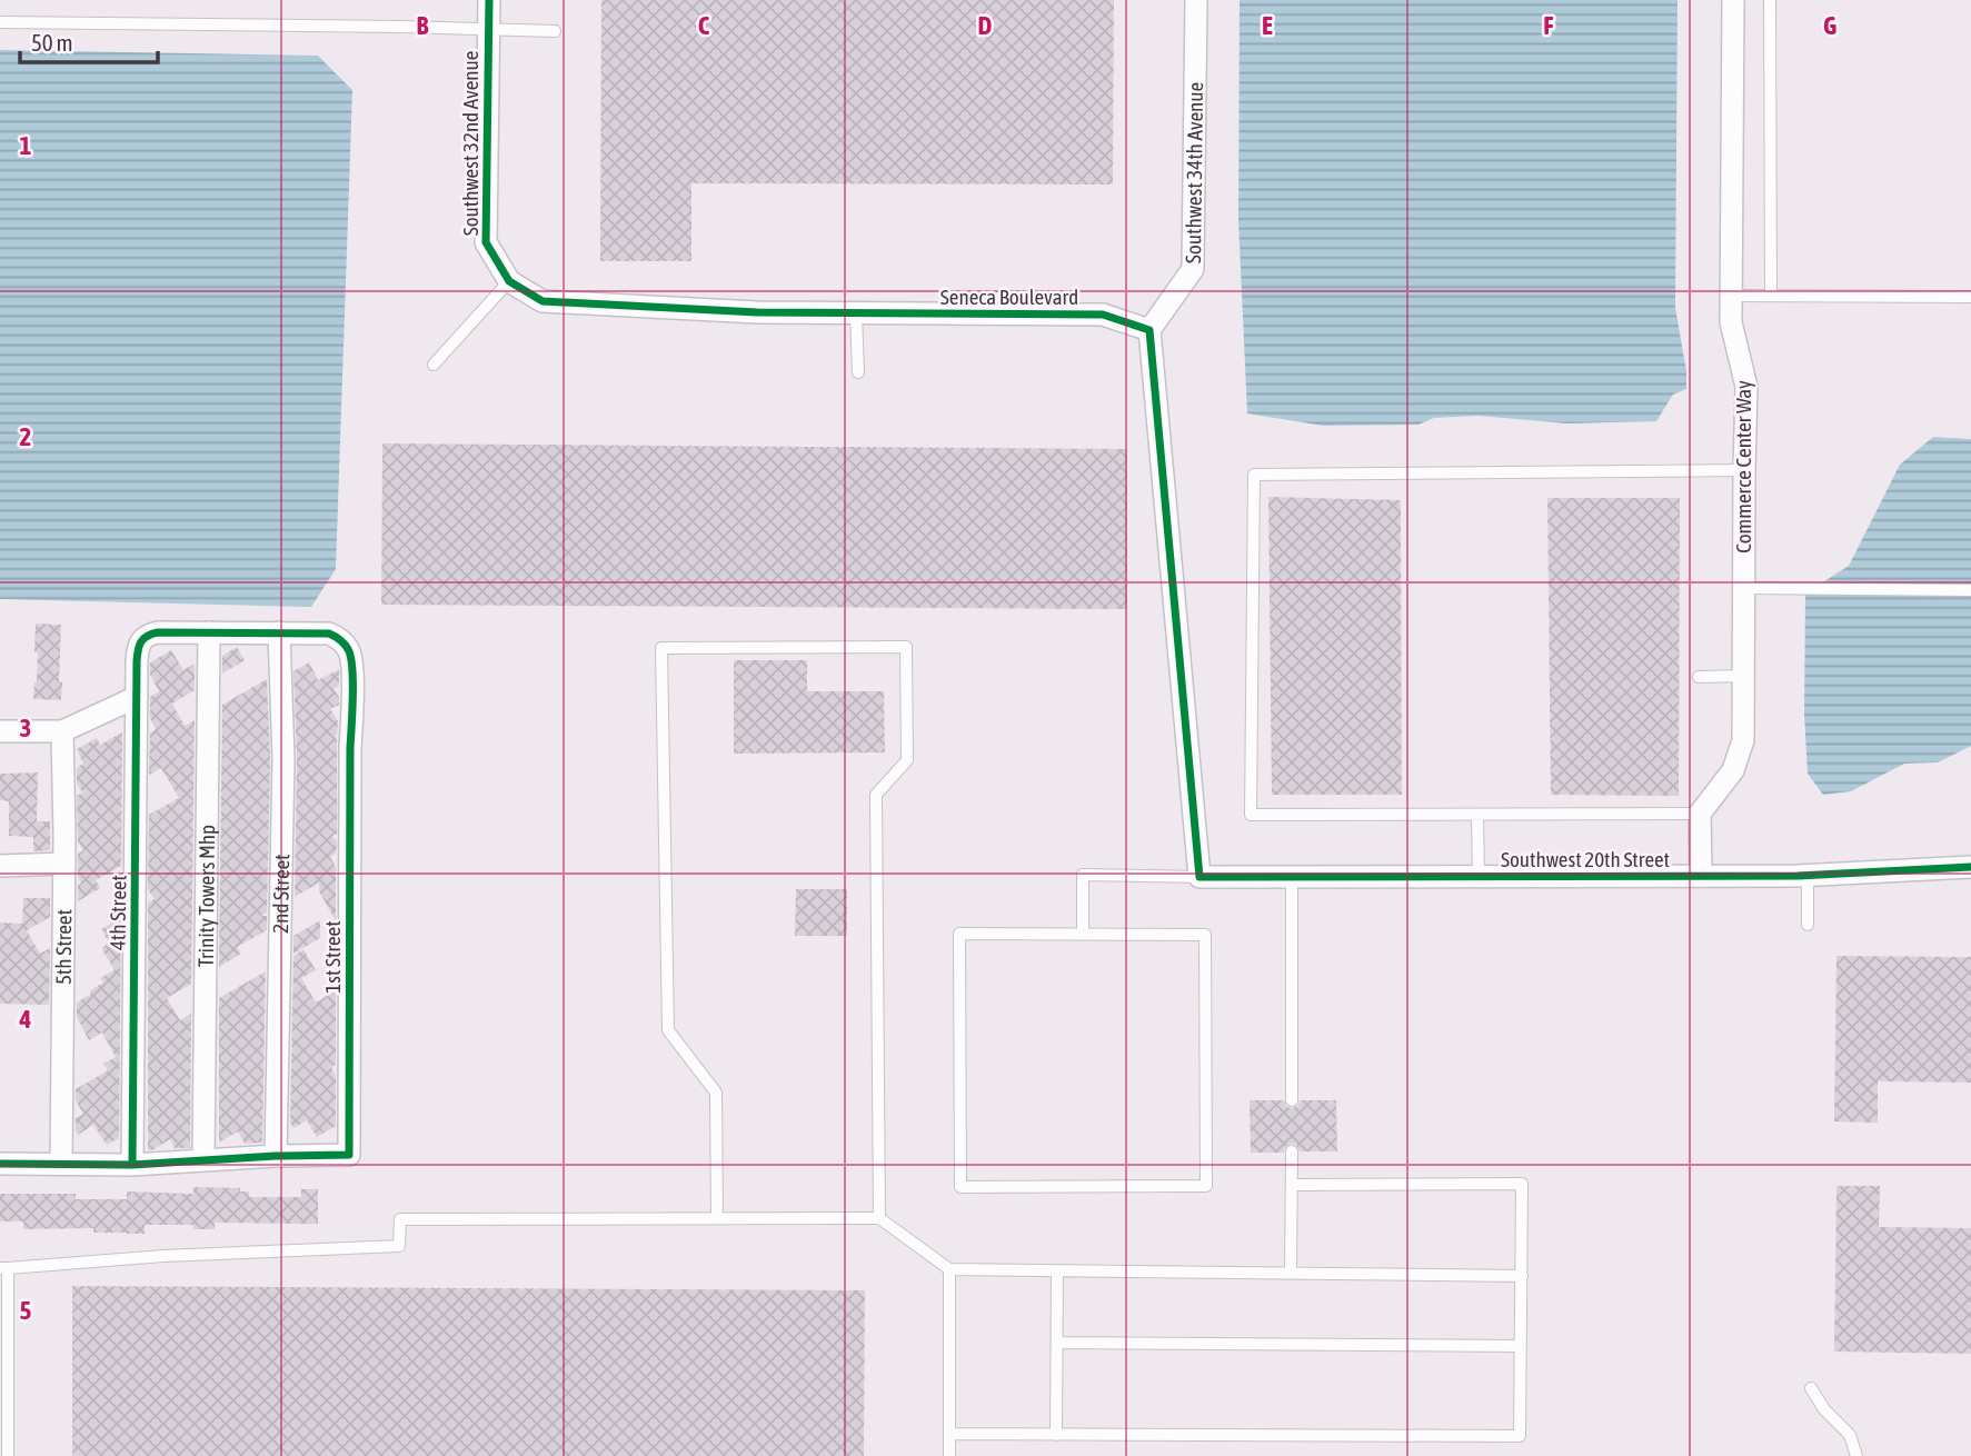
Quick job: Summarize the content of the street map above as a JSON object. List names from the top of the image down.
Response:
{
  "streets": {
    "street": [
      "Southwest 32nd Avenue",
      "Southwest 34th Avenue",
      "Seneca Boulevard",
      "Commerce Center Way",
      "Southwest 20th Street",
      "2nd Street",
      "Trinity Towers Mhp",
      "4th Street",
      "5th Street",
      "1st Street"
    ]
  },
  "crossings": [
    ["Southwest 32nd Avenue", "Seneca Boulevard"],
    ["Southwest 34th Avenue", "Seneca Boulevard"],
    ["2nd Street", "1st Street"],
    ["Trinity Towers Mhp", "1st Street"],
    ["4th Street", "1st Street"],
    ["5th Street", "1st Street"]
  ],
  "scale_bar": "50 m",
  "grid": {
    "columns": [
      "B",
      "C",
      "D",
      "E",
      "F",
      "G"
    ],
    "rows": [
      "1",
      "2",
      "3",
      "4",
      "5"
    ]
  }
}
